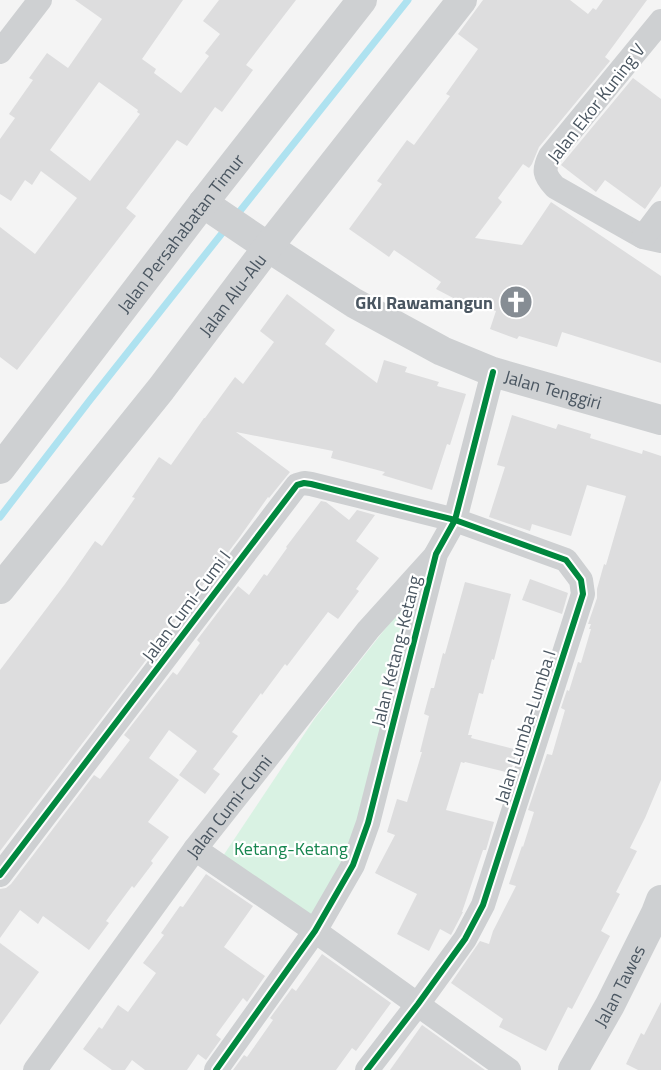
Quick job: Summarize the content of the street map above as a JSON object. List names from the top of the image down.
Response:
{
  "streets": {
    "street": [
      "Jalan Ekor Kuning V",
      "Jalan Persahabatan Timur",
      "Jalan Alu-Alu",
      "Jalan Tenggiri",
      "Jalan Cumi-Cumi I",
      "Jalan Ketang-Ketang",
      "Jalan Lumba-Lumba I",
      "Jalan Cumi-Cumi",
      "Jalan Tawes"
    ]
  },
  "crossings": [
    ["Jalan Persahabatan Timur", "Jalan Tenggiri"],
    ["Jalan Alu-Alu", "Jalan Tenggiri"],
    ["Jalan Tenggiri", "Jalan Ketang-Ketang"],
    ["Jalan Cumi-Cumi I", "Jalan Ketang-Ketang"],
    ["Jalan Cumi-Cumi I", "Jalan Lumba-Lumba I"],
    ["Jalan Ketang-Ketang", "Jalan Lumba-Lumba I"],
    ["Jalan Ketang-Ketang", "Jalan Cumi-Cumi"]
  ],
  "parks": ["Ketang-Ketang"],
  "places": {
    "church": ["GKI Rawamangun"]
  }
}
